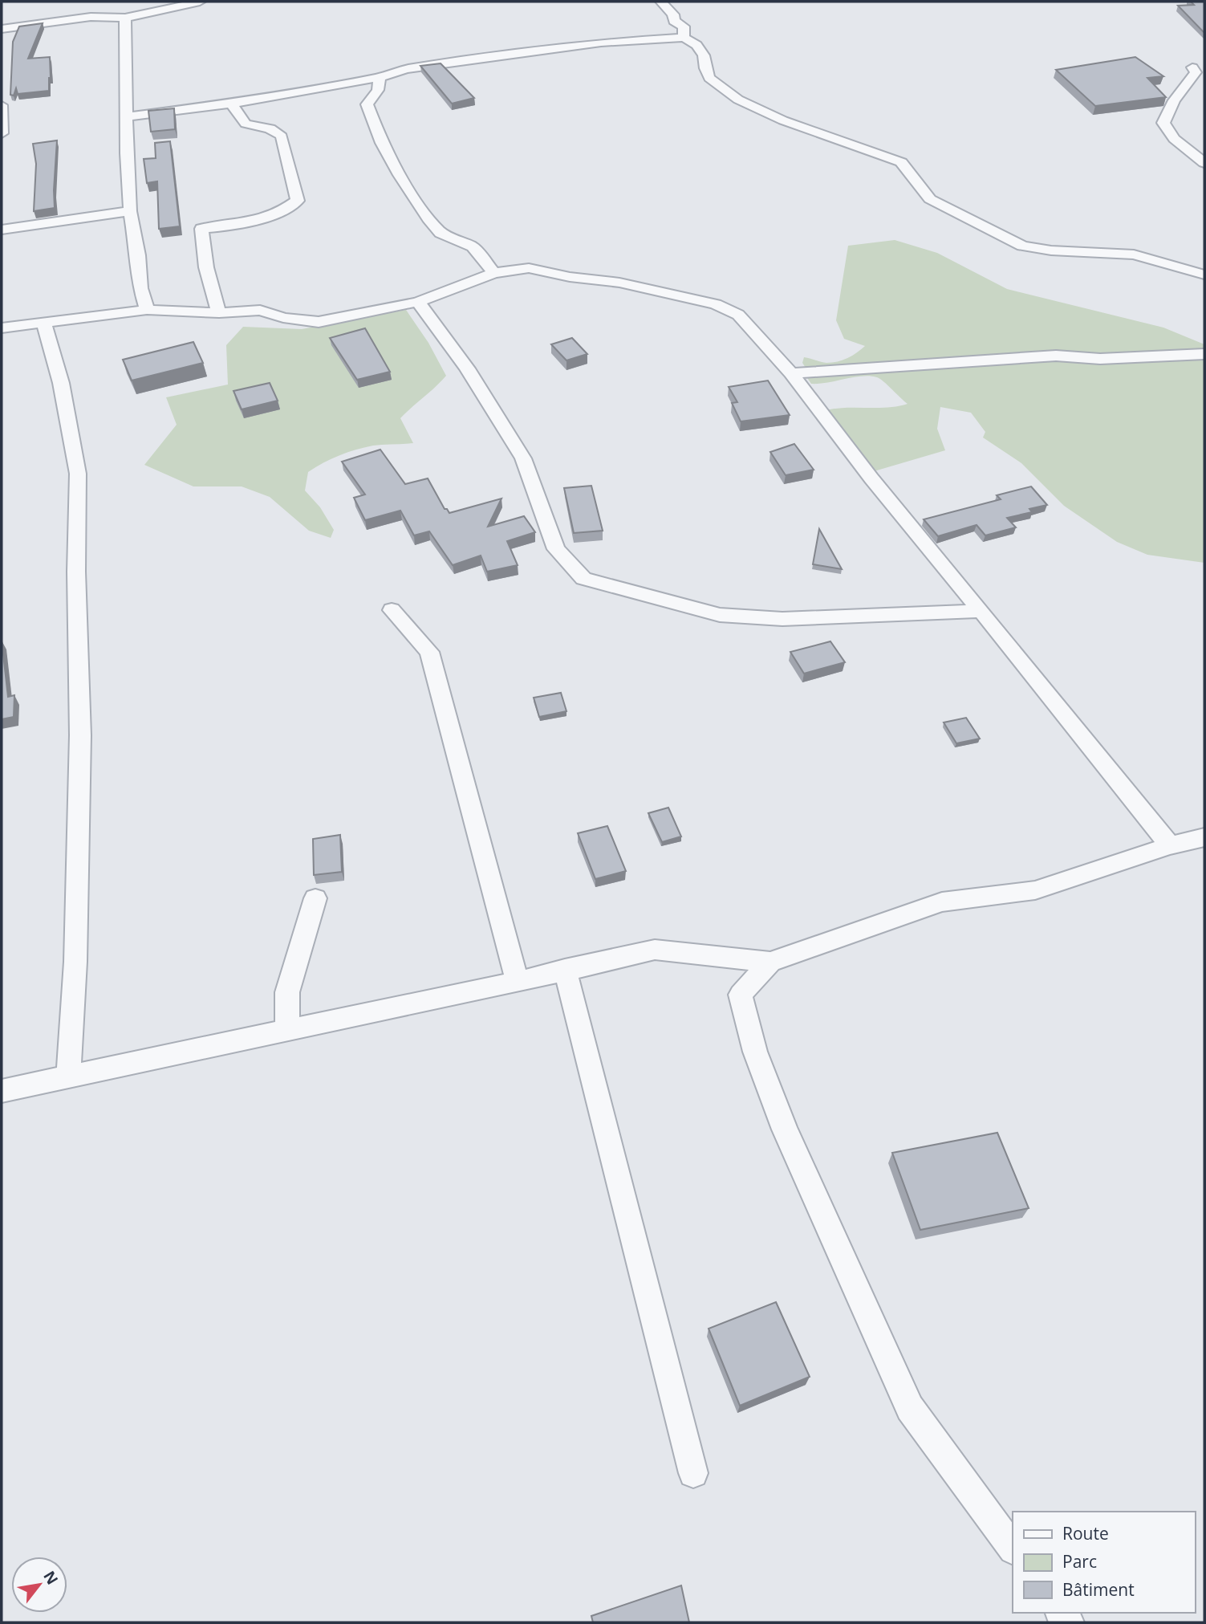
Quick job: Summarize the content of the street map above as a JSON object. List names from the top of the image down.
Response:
{
  "legend": ["Route", "Parc", "Bâtiment"],
  "north": "top right"
}
